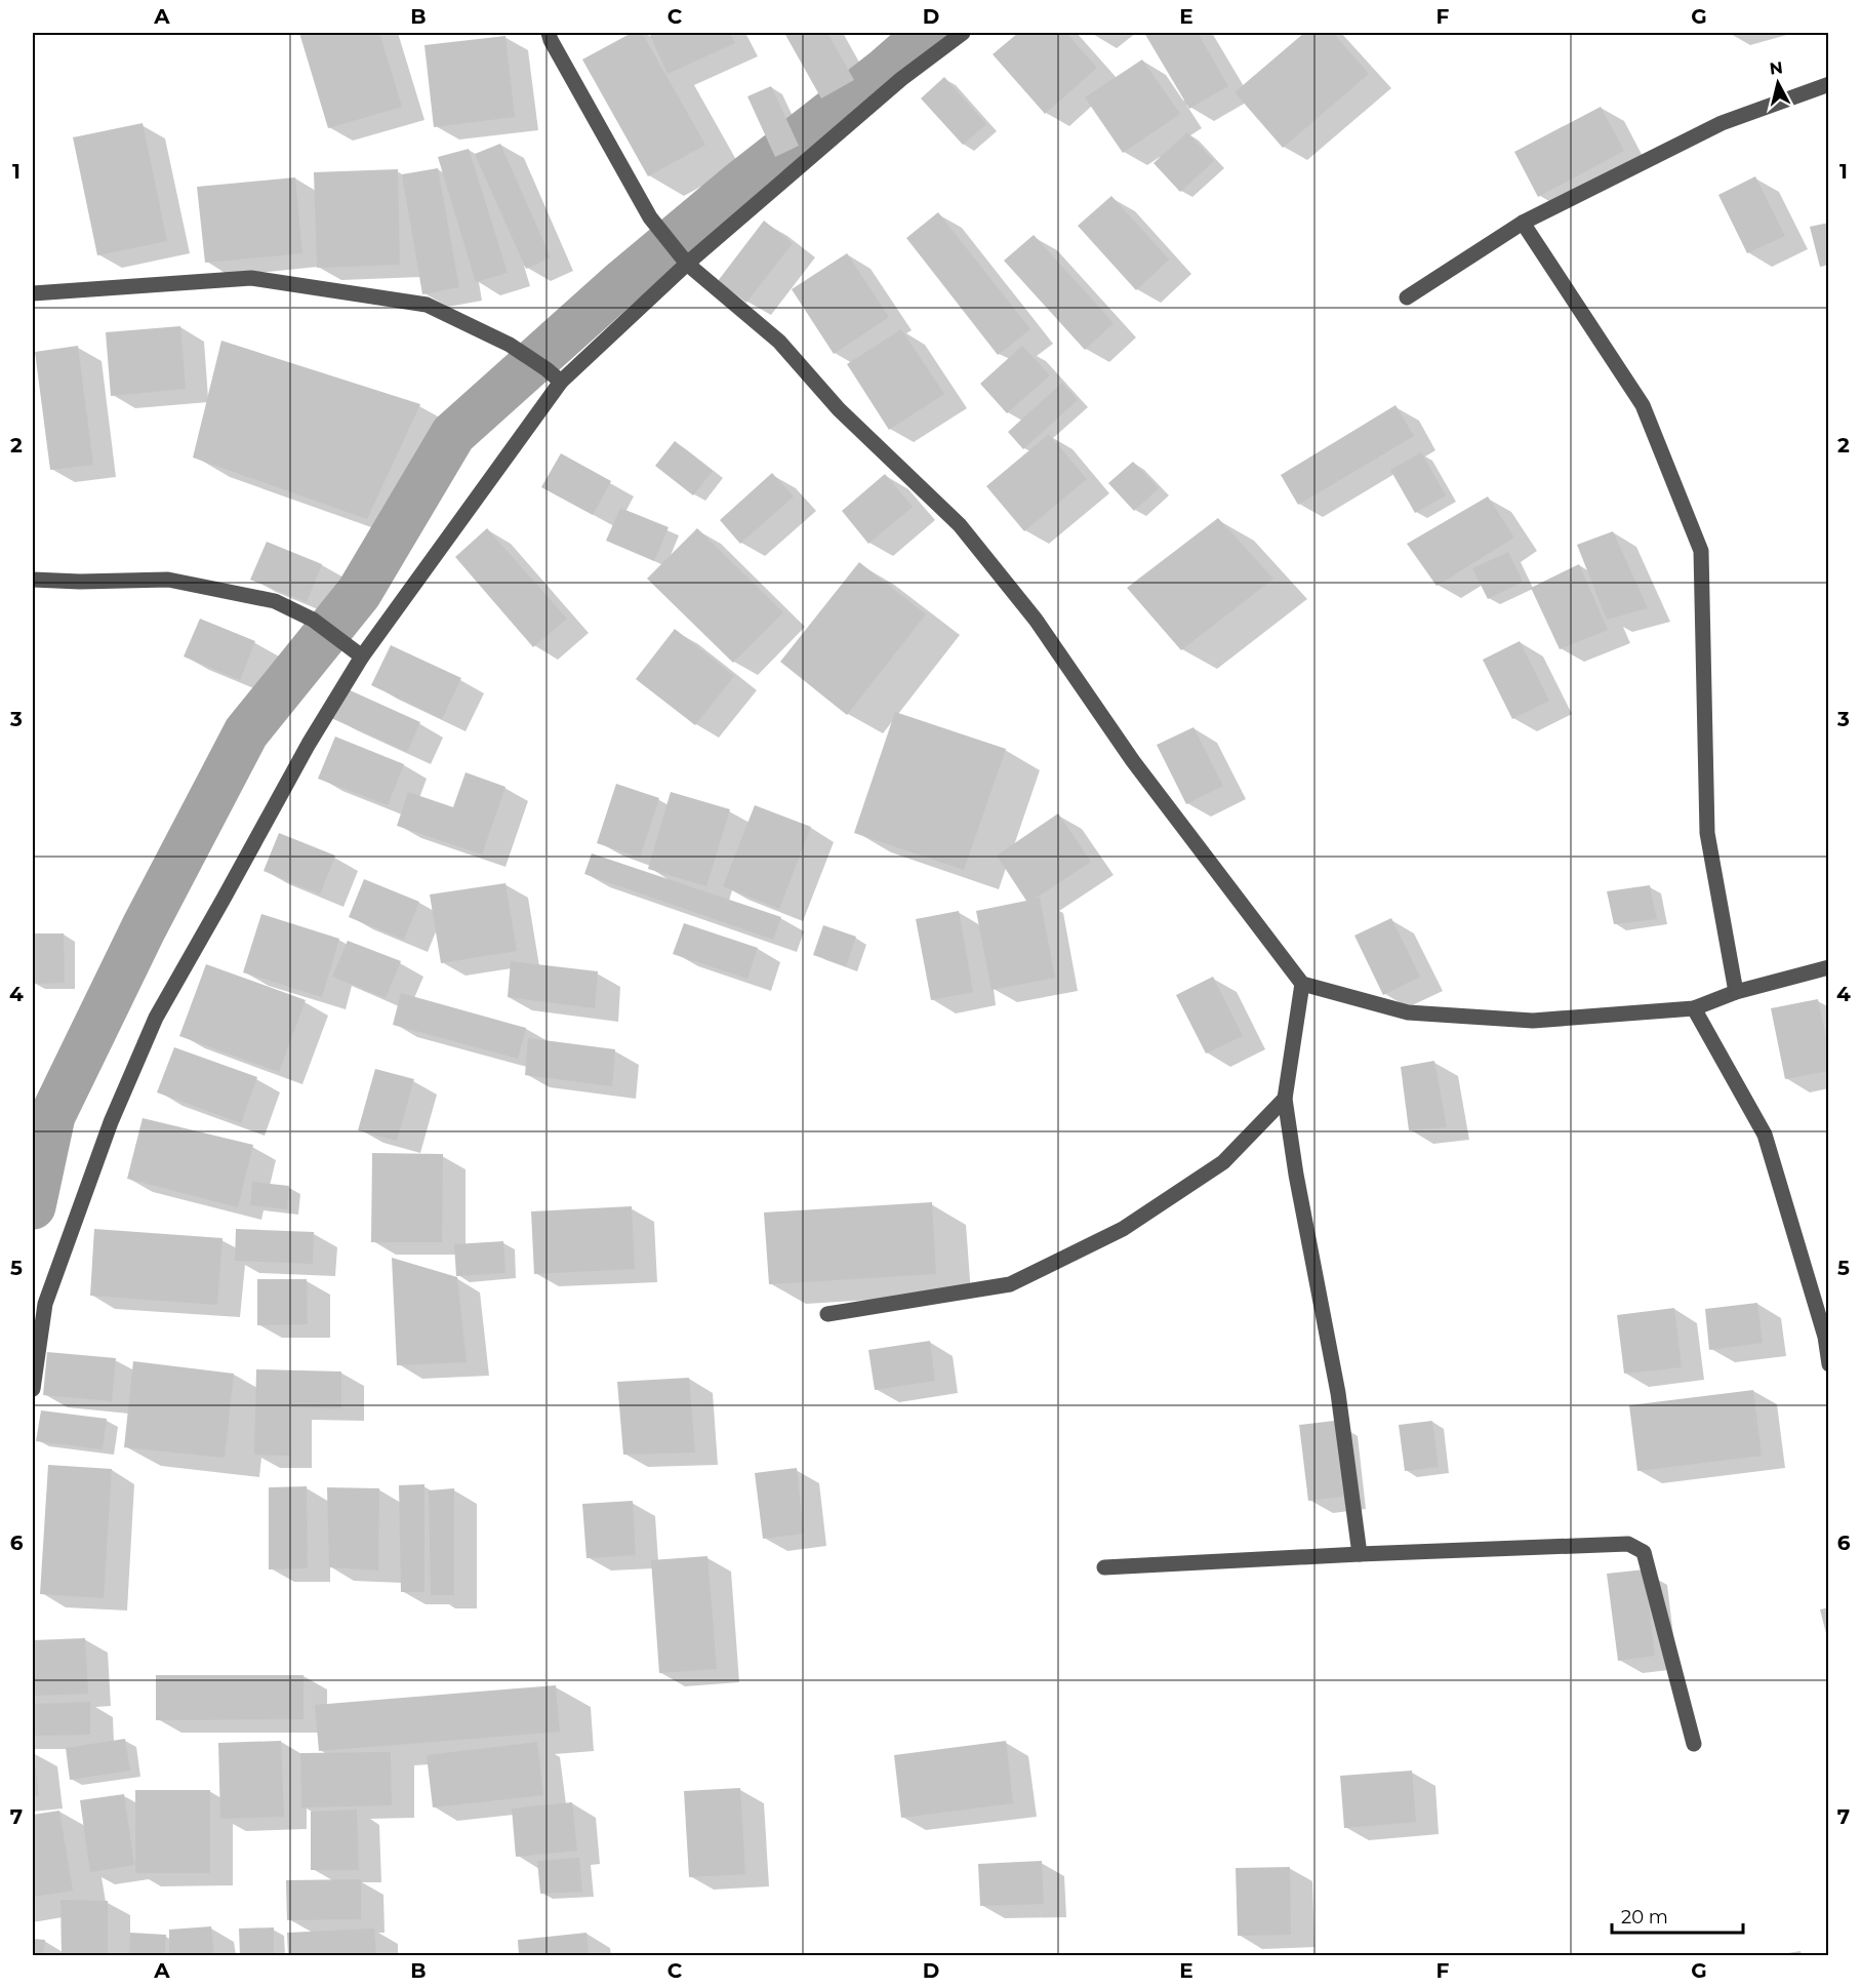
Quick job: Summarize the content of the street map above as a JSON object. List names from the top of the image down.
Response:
{
  "scale_bar": "20 m",
  "north": "top",
  "grid": {
    "columns": [
      "A",
      "B",
      "C",
      "D",
      "E",
      "F",
      "G"
    ],
    "rows": [
      "1",
      "2",
      "3",
      "4",
      "5",
      "6",
      "7"
    ]
  }
}
